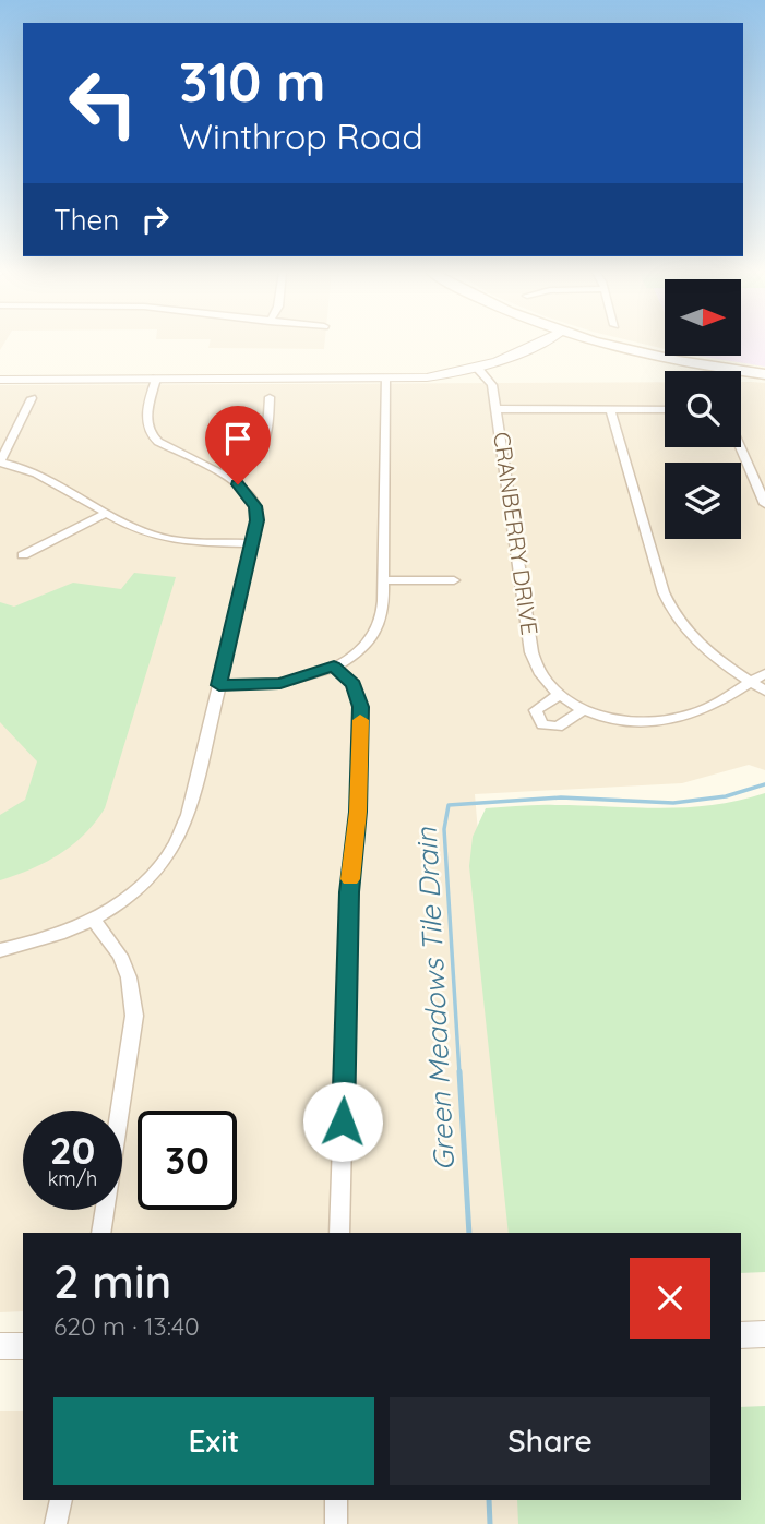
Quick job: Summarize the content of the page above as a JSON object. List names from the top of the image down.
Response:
{
  "streets": {
    "street": ["CRANBERRY DRIVE"]
  },
  "water": ["Green Meadows Tile Drain"],
  "north": "right",
  "page": {
    "turn": ["310 m", "Winthrop Road"],
    "then": "Then",
    "speed": "20 km/h",
    "limit": "30",
    "heading": ["2 min", "620 m · 13:40"],
    "buttons": ["Exit", "Share"]
  }
}
